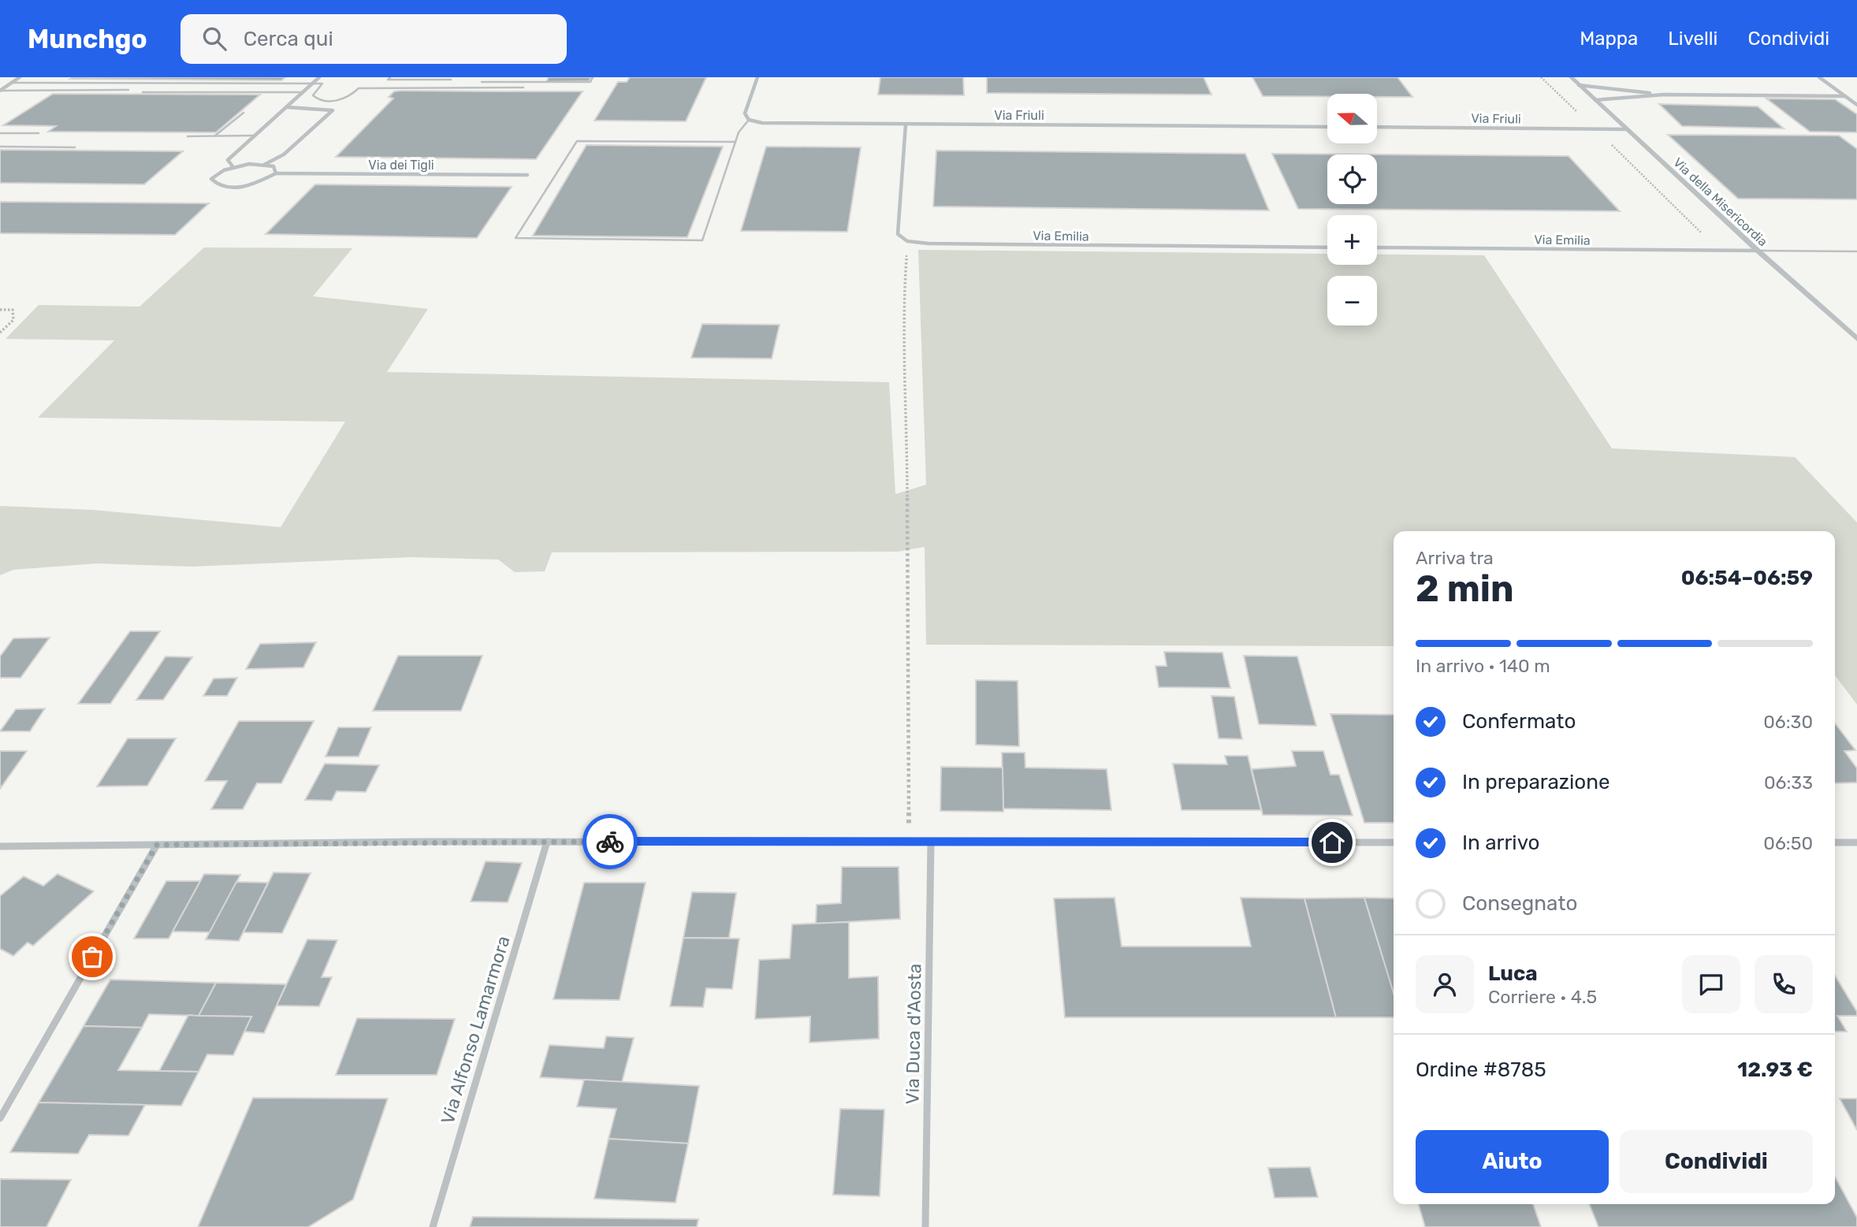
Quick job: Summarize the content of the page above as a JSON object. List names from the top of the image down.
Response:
{
  "streets": {
    "street": [
      "Via Friuli",
      "Via dei Tigli",
      "Via della Misericordia",
      "Via Emilia",
      "Via Alfonso Lamarmora",
      "Via Duca d'Aosta"
    ]
  },
  "crossings": [
    ["Via Friuli", "Via della Misericordia"],
    ["Via della Misericordia", "Via Emilia"]
  ],
  "north": "left",
  "page": {
    "header": "Munchgo",
    "search": "Cerca qui",
    "nav": ["Mappa", "Livelli", "Condividi"],
    "map_buttons": ["+", "−"],
    "heading": ["2 min", "Arriva tra", "06:54–06:59"],
    "panel": [
      "Luca",
      "Corriere · 4.5",
      "Ordine #8785",
      "12.93 €"
    ],
    "bar": "In arrivo · 140 m",
    "list": [
      ["Confermato", "06:30"],
      ["In preparazione", "06:33"],
      ["In arrivo", "06:50"],
      "Consegnato"
    ],
    "buttons": ["Aiuto", "Condividi"]
  }
}
